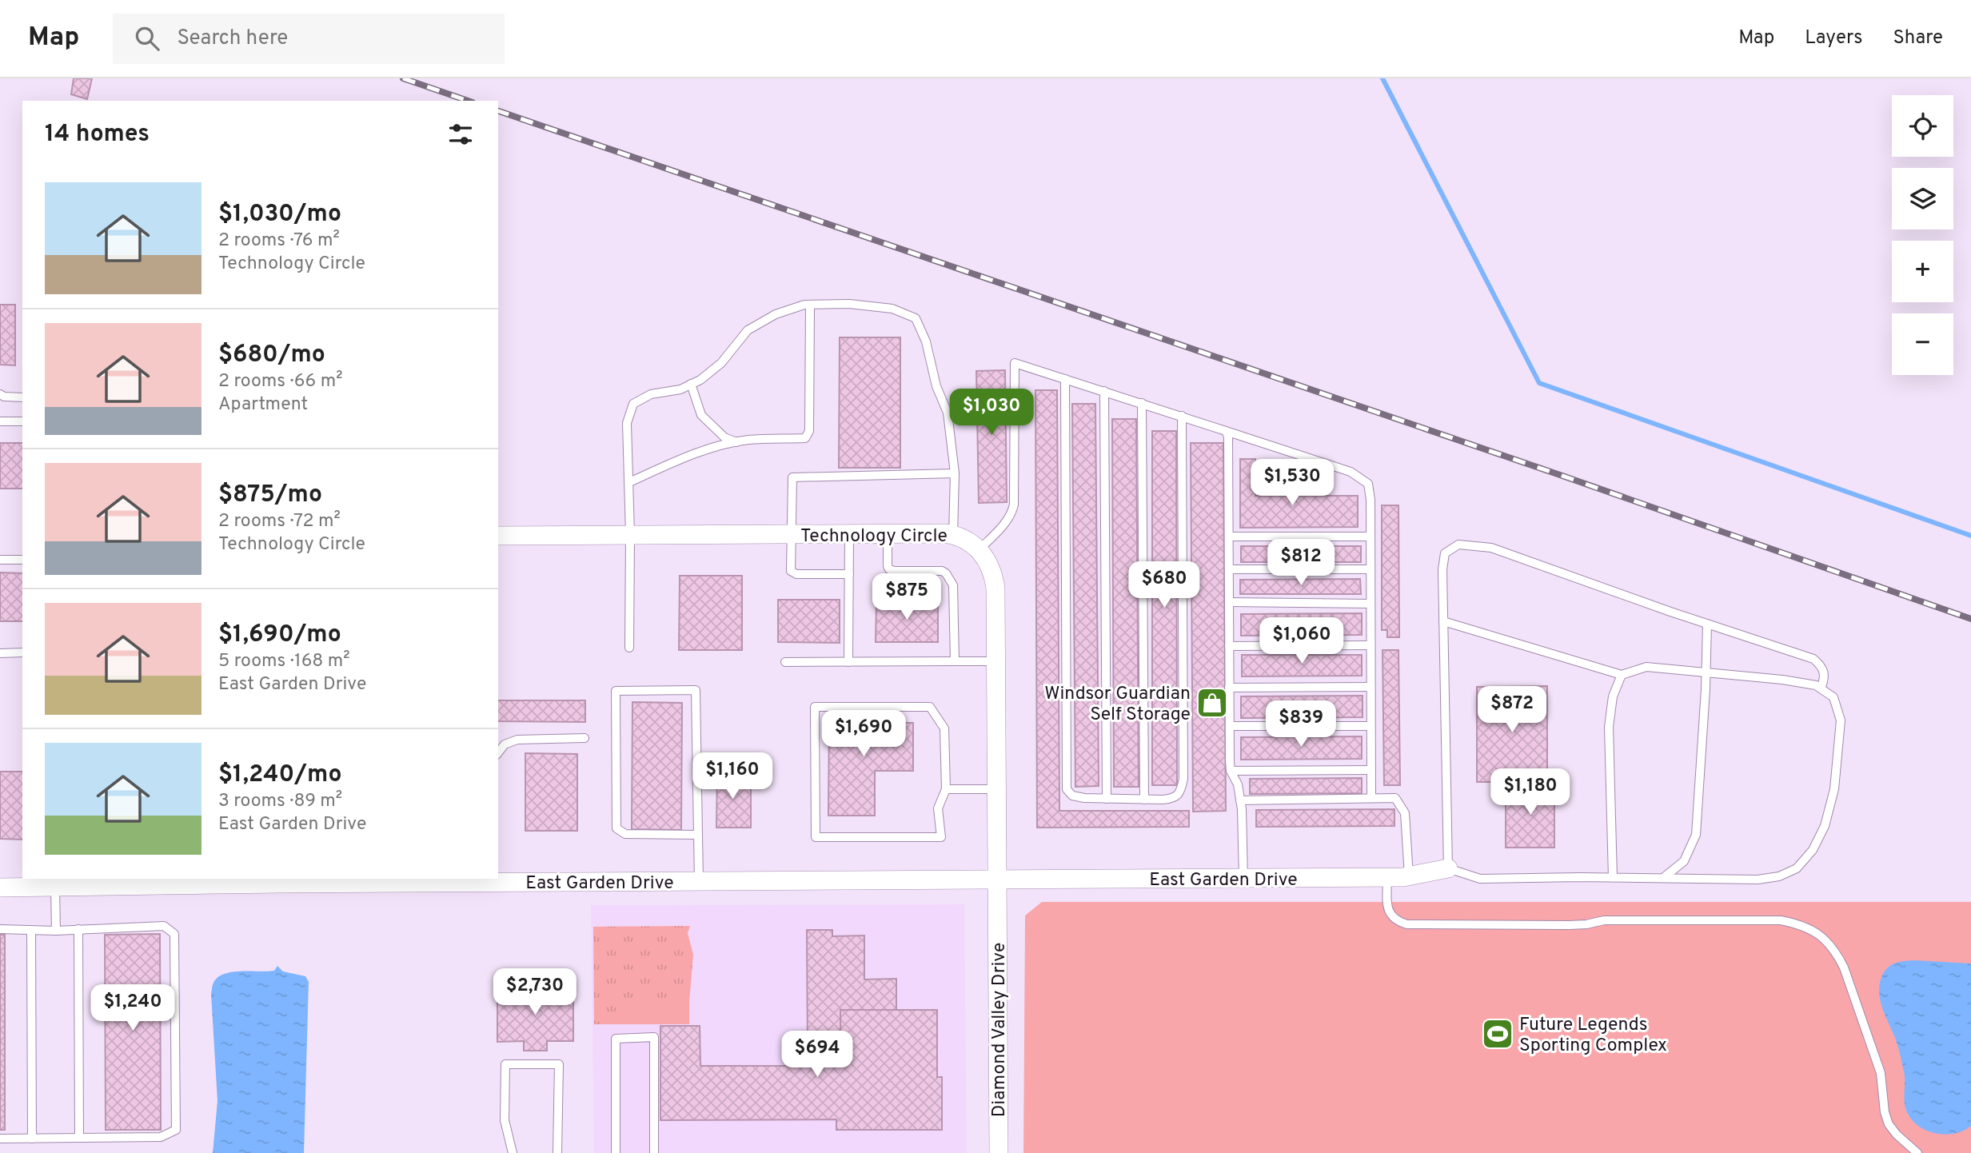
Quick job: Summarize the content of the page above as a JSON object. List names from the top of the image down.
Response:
{
  "streets": {
    "street": ["Technology Circle", "East Garden Drive", "Diamond Valley Drive"]
  },
  "crossings": [
    ["East Garden Drive", "Diamond Valley Drive"]
  ],
  "places": {
    "shop": ["Windsor Guardian Self Storage"],
    "sports": ["Future Legends Sporting Complex"]
  },
  "page": {
    "header": "Map",
    "search": "Search here",
    "nav": ["Map", "Layers", "Share"],
    "map_buttons": ["+", "−"],
    "heading": "14 homes",
    "list": [
      {
        "name": "$1,030/mo",
        "note": "2 rooms · 76 m² · Technology Circle"
      },
      {
        "name": "$680/mo",
        "note": "2 rooms · 66 m² · Apartment"
      },
      {
        "name": "$875/mo",
        "note": "2 rooms · 72 m² · Technology Circle"
      },
      {
        "name": "$1,690/mo",
        "note": "5 rooms · 168 m² · East Garden Drive"
      },
      {
        "name": "$1,240/mo",
        "note": "3 rooms · 89 m² · East Garden Drive"
      }
    ],
    "price": [
      "$1,030",
      "$1,530",
      "$812",
      "$680",
      "$875",
      "$1,060",
      "$872",
      "$839",
      "$1,690",
      "$1,160",
      "$1,180",
      "$2,730",
      "$1,240",
      "$694"
    ]
  }
}
